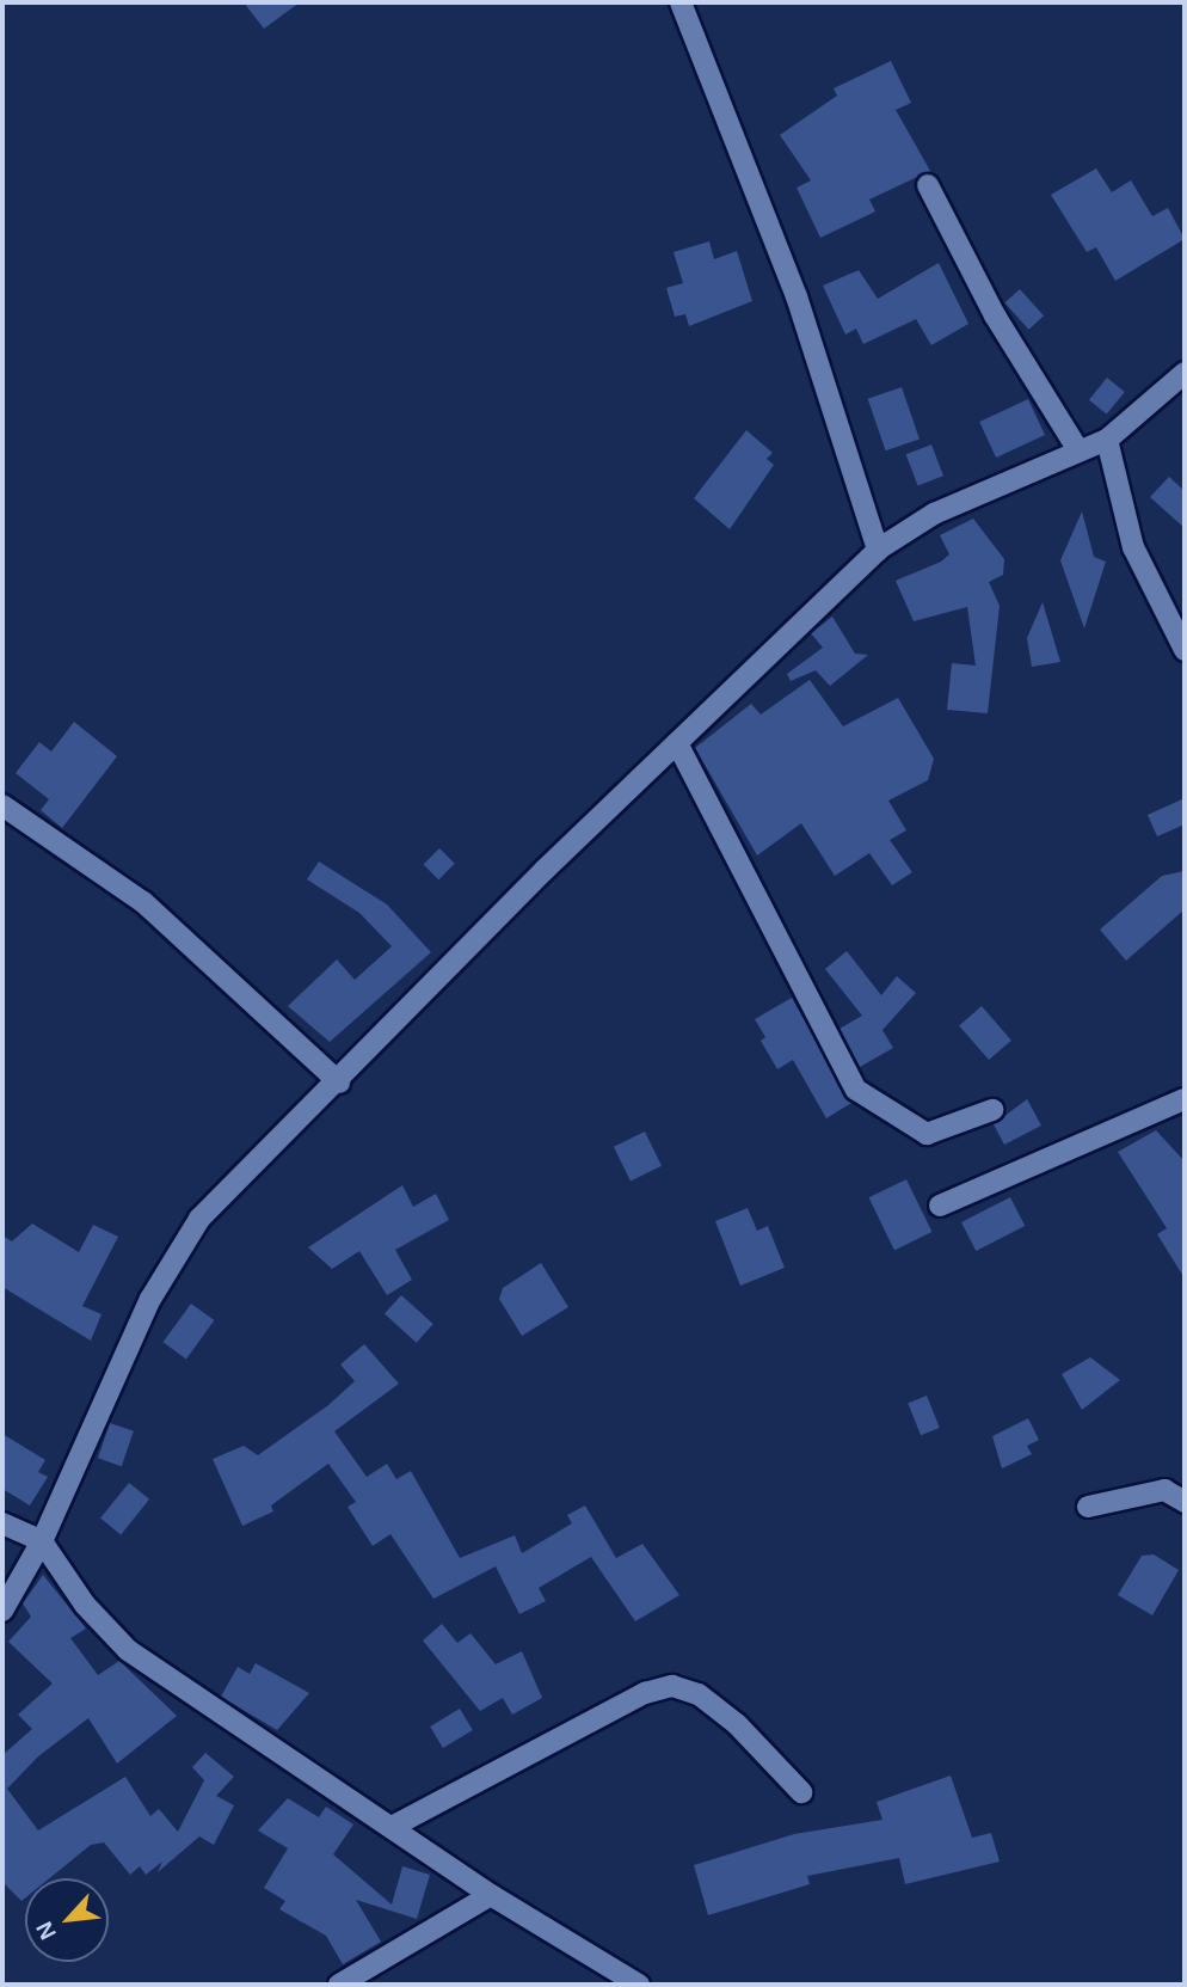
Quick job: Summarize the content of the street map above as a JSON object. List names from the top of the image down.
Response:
{
  "north": "bottom left"
}
